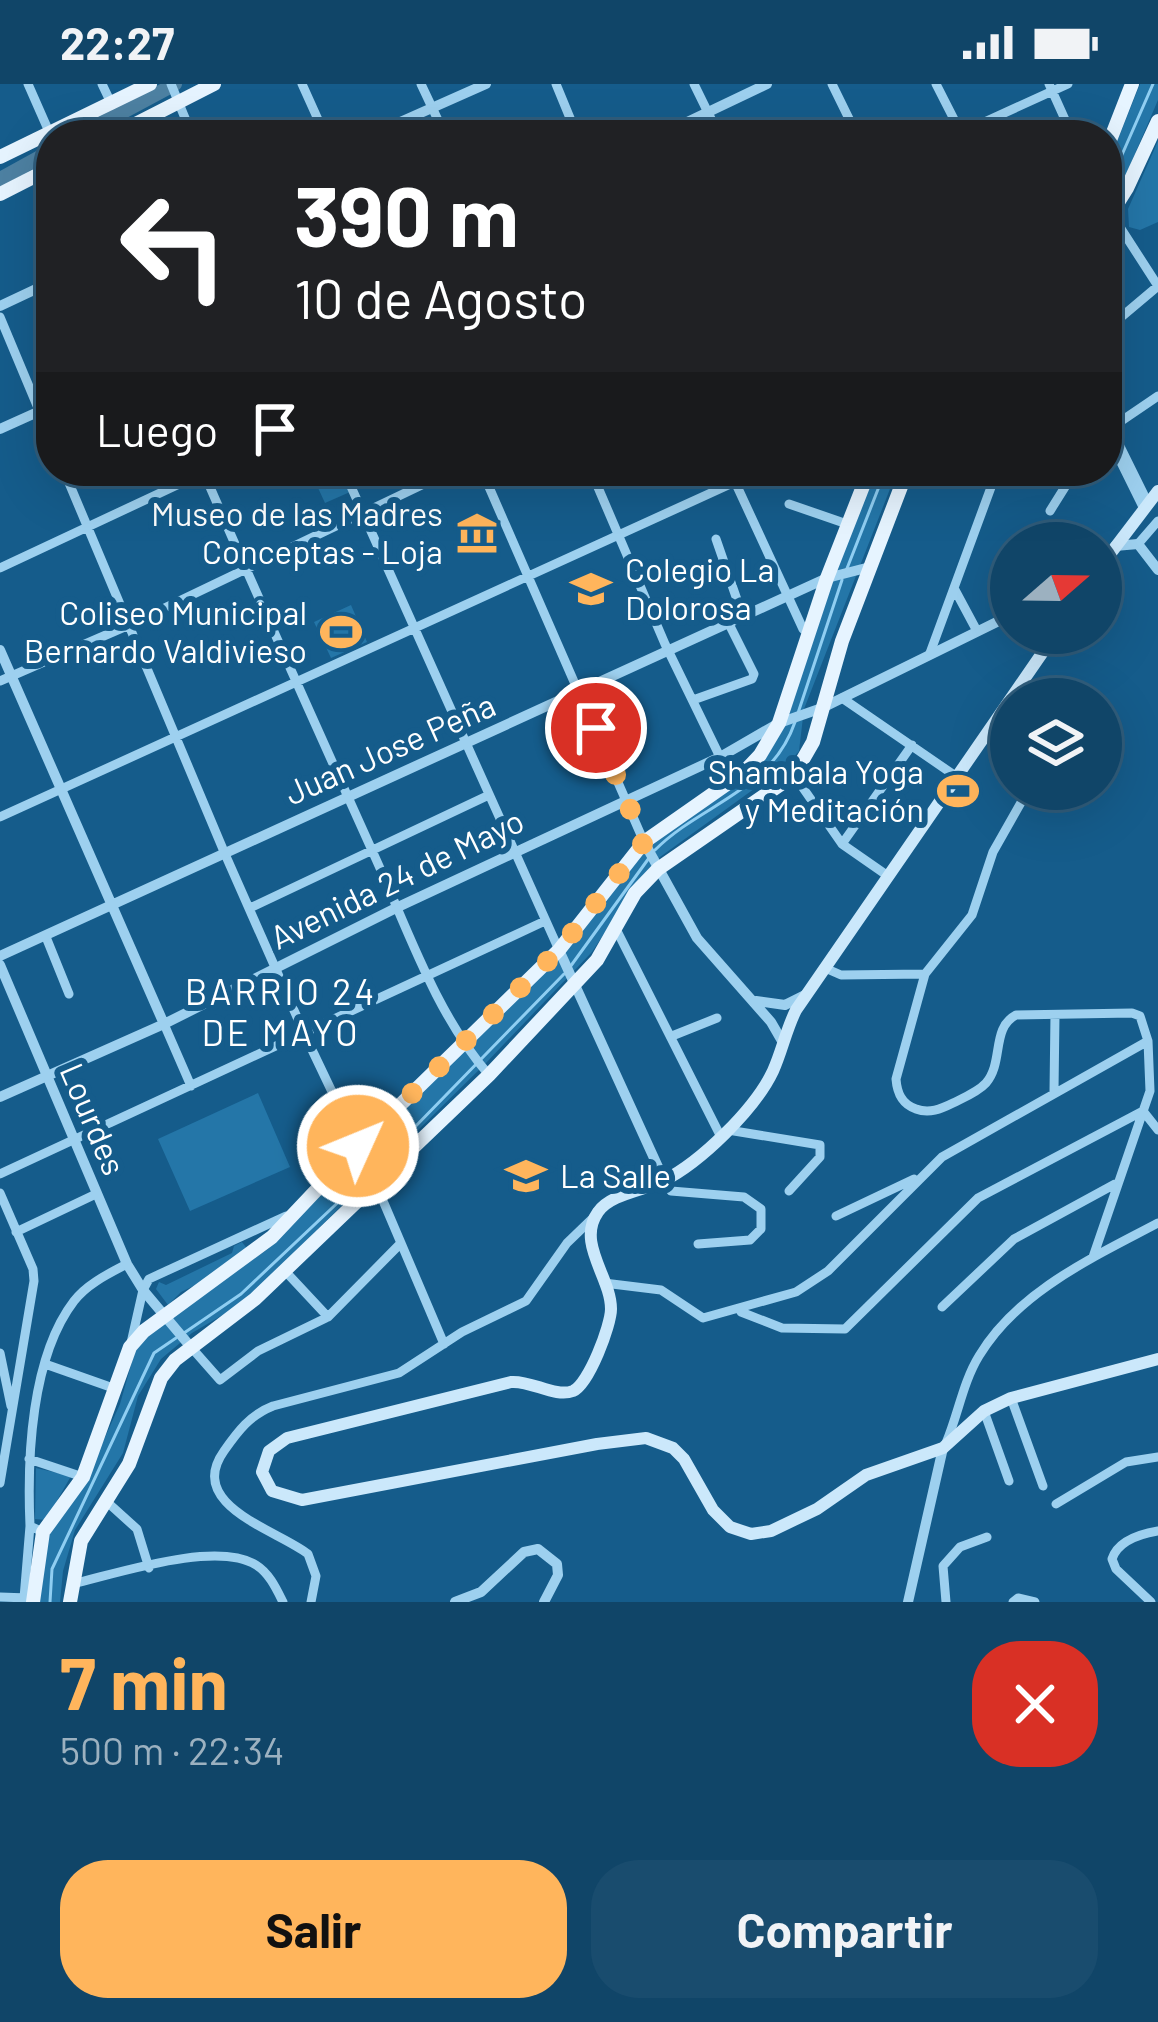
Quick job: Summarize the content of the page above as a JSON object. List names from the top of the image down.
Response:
{
  "streets": {
    "street": ["Juan Jose Peña", "Avenida 24 de Mayo", "Lourdes"]
  },
  "crossings": [
    ["Avenida 24 de Mayo", "Lourdes"]
  ],
  "districts": ["BARRIO 24 DE MAYO"],
  "places": {
    "museum": ["Museo de las Madres Conceptas - Loja"],
    "school or university": ["Colegio La Dolorosa", "La Salle"],
    "sports": ["Coliseo Municipal Bernardo Valdivieso", "Shambala Yoga y Meditación"]
  },
  "north": "right",
  "page": {
    "status": "22:27",
    "turn": ["390 m", "10 de Agosto"],
    "then": "Luego",
    "heading": ["7 min", "500 m · 22:34"],
    "buttons": ["Salir", "Compartir"]
  }
}
